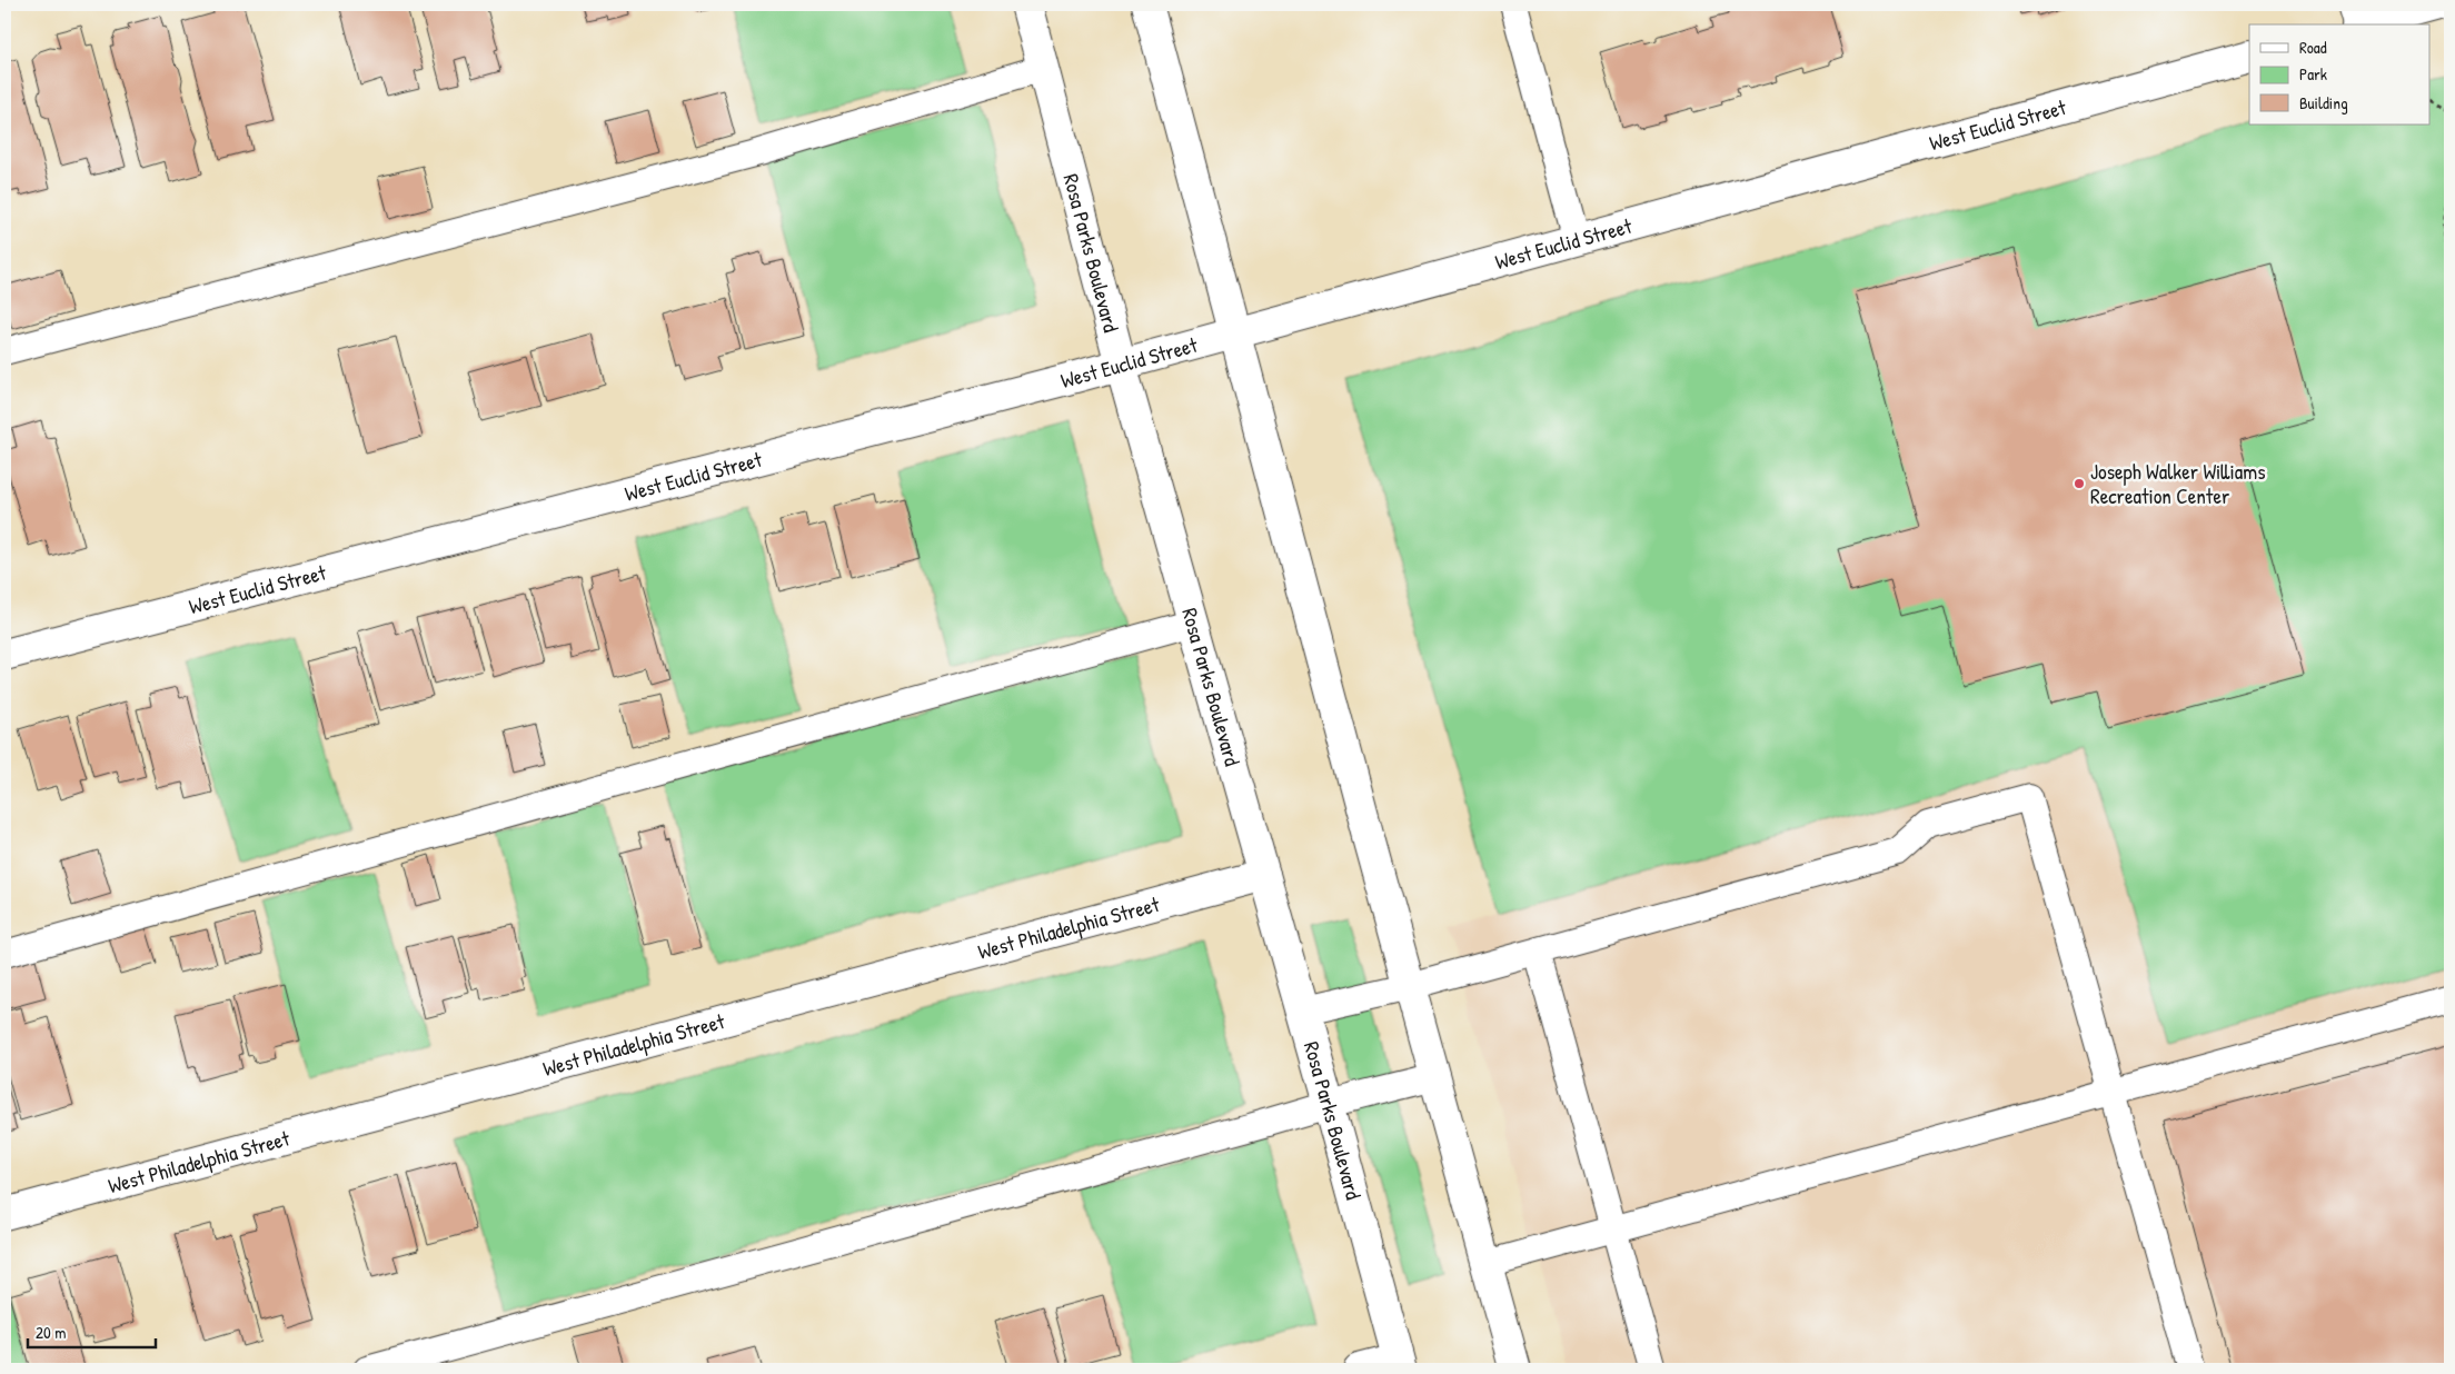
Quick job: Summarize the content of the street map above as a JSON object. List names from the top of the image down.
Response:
{
  "streets": {
    "street": ["West Euclid Street", "Rosa Parks Boulevard", "West Philadelphia Street"]
  },
  "crossings": [
    ["West Euclid Street", "Rosa Parks Boulevard"],
    ["Rosa Parks Boulevard", "West Philadelphia Street"]
  ],
  "places": ["Joseph Walker Williams Recreation Center"],
  "legend": ["Road", "Park", "Building"],
  "scale_bar": "20 m"
}
